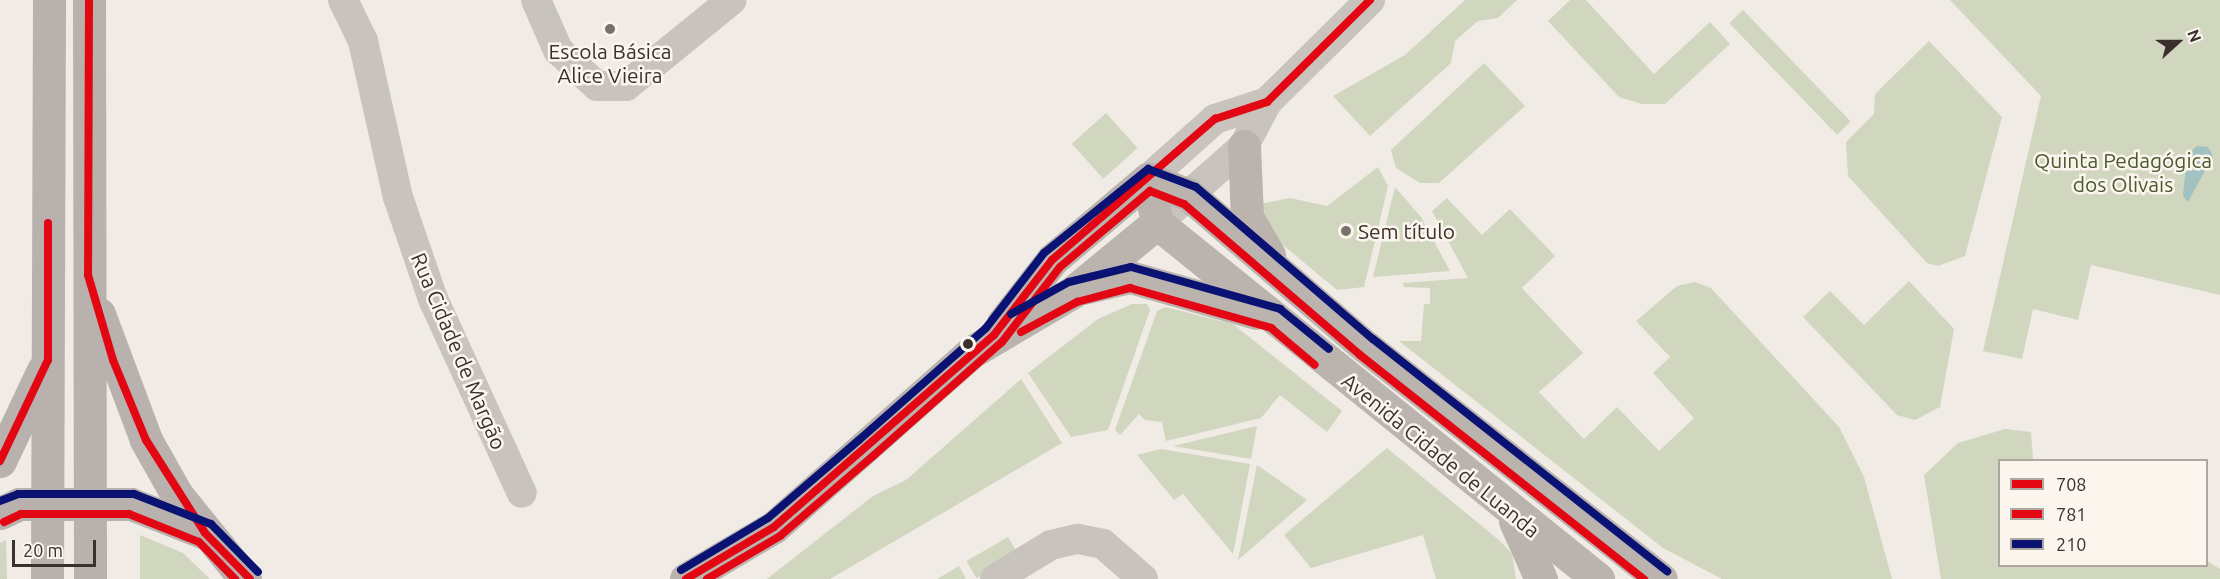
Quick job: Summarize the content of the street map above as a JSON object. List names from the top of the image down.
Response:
{
  "streets": {
    "main road": ["Avenida Cidade de Luanda"],
    "street": ["Rua Cidade de Margão"]
  },
  "parks": ["Quinta Pedagógica dos Olivais"],
  "places": ["Escola Básica Alice Vieira", "Sem título"],
  "lines": ["transit line 708", "transit line 210", "transit line 781"],
  "legend": ["708", "781", "210"],
  "scale_bar": "20 m",
  "north": "right"
}
